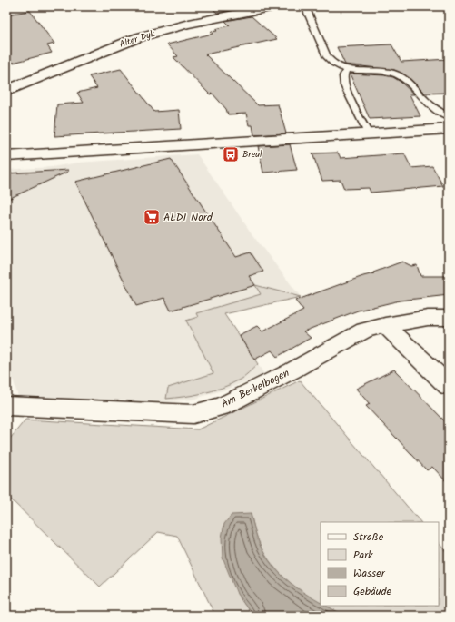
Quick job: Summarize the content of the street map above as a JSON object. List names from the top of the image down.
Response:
{
  "streets": {
    "street": ["Alter Dyk", "Am Berkelbogen"]
  },
  "places": {
    "bus stop": ["Breul"],
    "supermarket": ["ALDI Nord"]
  },
  "legend": [
    "Straße",
    "Park",
    "Wasser",
    "Gebäude"
  ]
}
